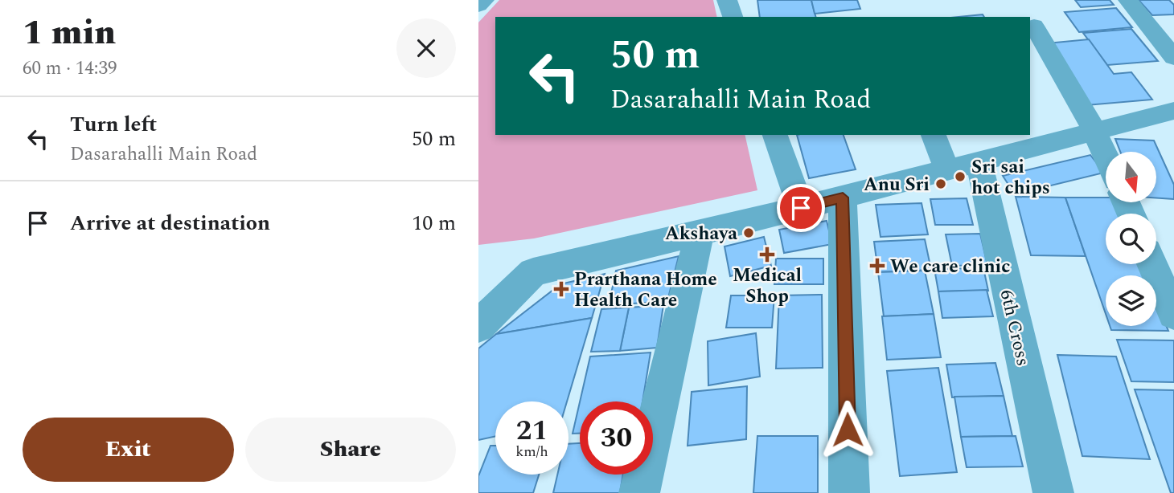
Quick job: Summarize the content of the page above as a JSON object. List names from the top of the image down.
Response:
{
  "streets": {
    "street": ["6th Cross"]
  },
  "places": {
    "other": ["Sri sai hot chips", "Anu Sri", "Akshaya"],
    "health": ["Medical Shop", "We care clinic", "Prarthana Home Health Care"]
  },
  "north": "bottom",
  "page": {
    "heading": ["1 min", "60 m · 14:39"],
    "turn": ["50 m", "Dasarahalli Main Road"],
    "list": [
      {
        "name": "Turn left",
        "note": "Dasarahalli Main Road",
        "value": "50 m"
      },
      {
        "name": "Arrive at destination",
        "value": "10 m"
      }
    ],
    "speed": "21 km/h",
    "limit": "30",
    "buttons": ["Exit", "Share"]
  }
}
